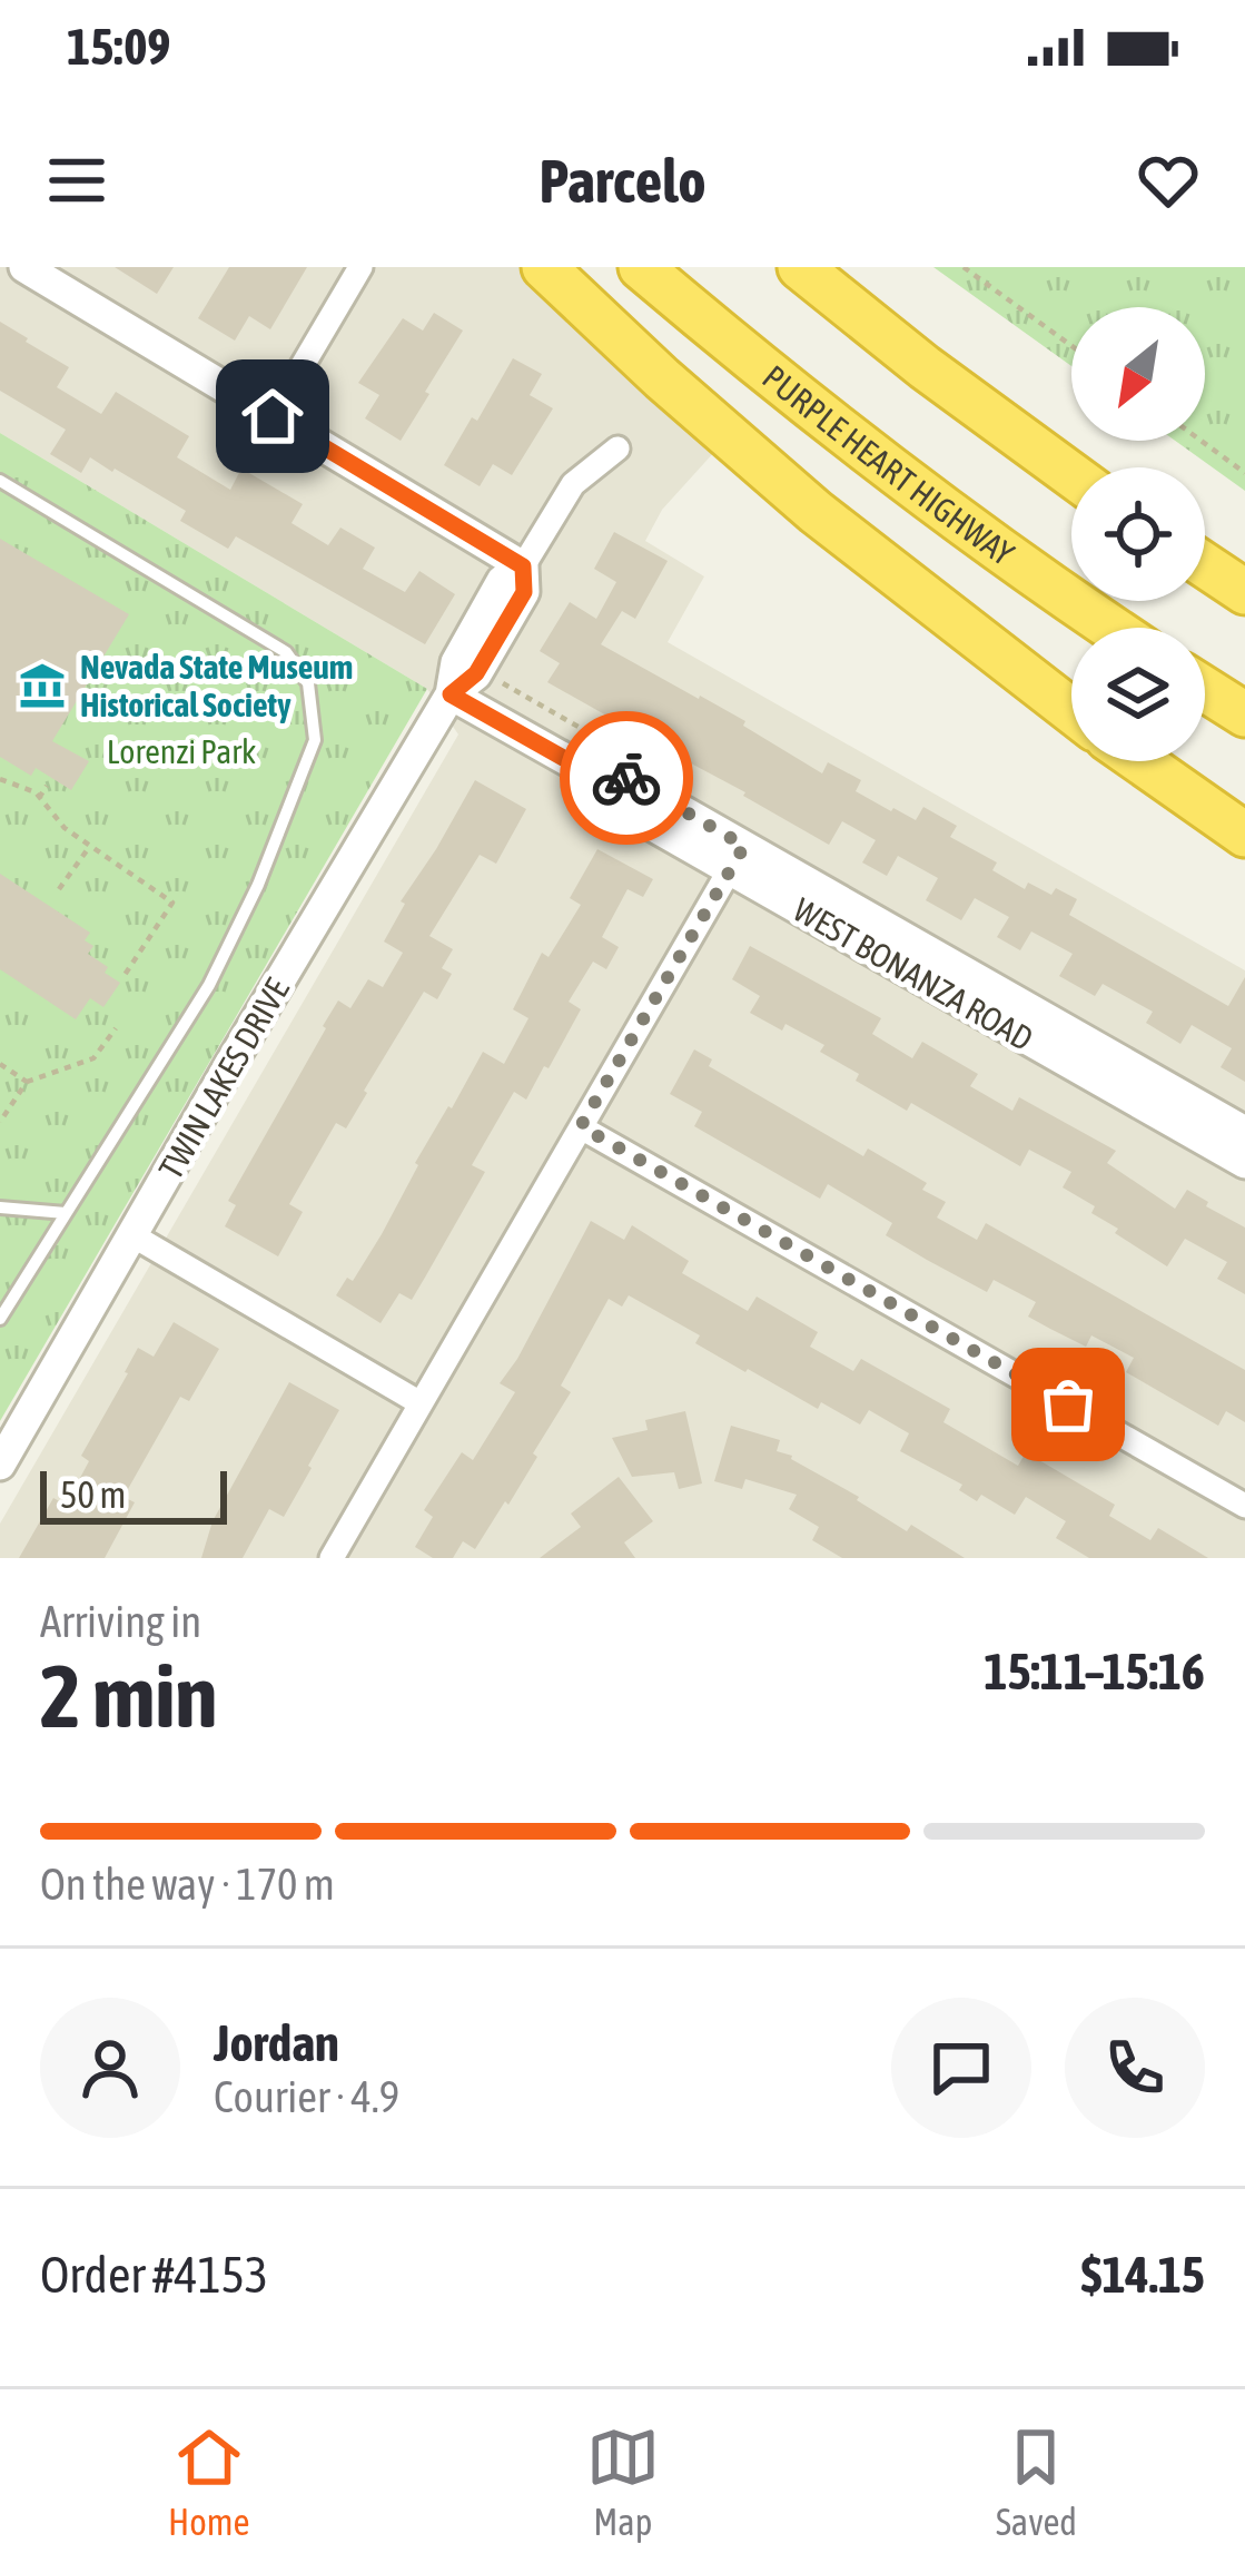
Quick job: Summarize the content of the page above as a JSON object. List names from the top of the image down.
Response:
{
  "streets": {
    "highway": ["PURPLE HEART HIGHWAY"],
    "street": ["WEST BONANZA ROAD", "TWIN LAKES DRIVE"]
  },
  "crossings": [
    ["WEST BONANZA ROAD", "TWIN LAKES DRIVE"]
  ],
  "parks": ["Lorenzi Park"],
  "places": {
    "museum": ["Nevada State Museum Historical Society"]
  },
  "scale_bar": "50 m",
  "north": "bottom left",
  "page": {
    "status": "15:09",
    "header": "Parcelo",
    "scale": "50 m",
    "heading": ["2 min", "Arriving in", "15:11–15:16"],
    "panel": [
      "Jordan",
      "Courier · 4.9",
      "Order #4153",
      "$14.15"
    ],
    "bar": "On the way · 170 m",
    "tabs": ["Home", "Map", "Saved"]
  }
}
